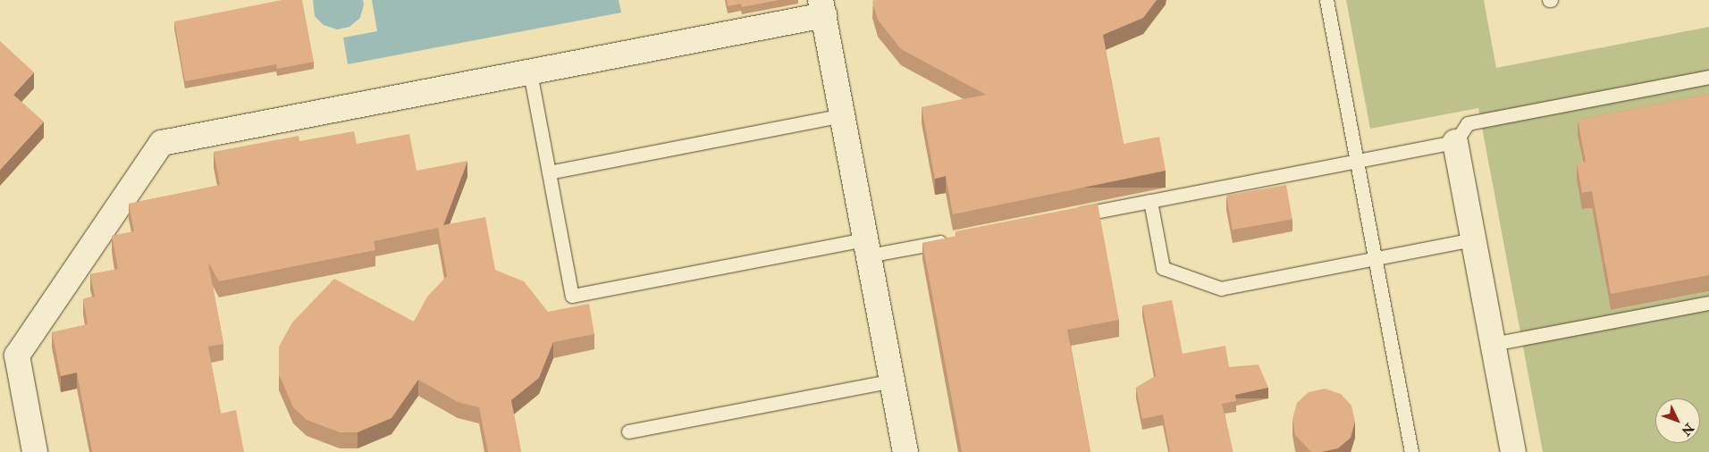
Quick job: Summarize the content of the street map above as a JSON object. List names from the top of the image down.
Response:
{
  "north": "bottom right"
}
